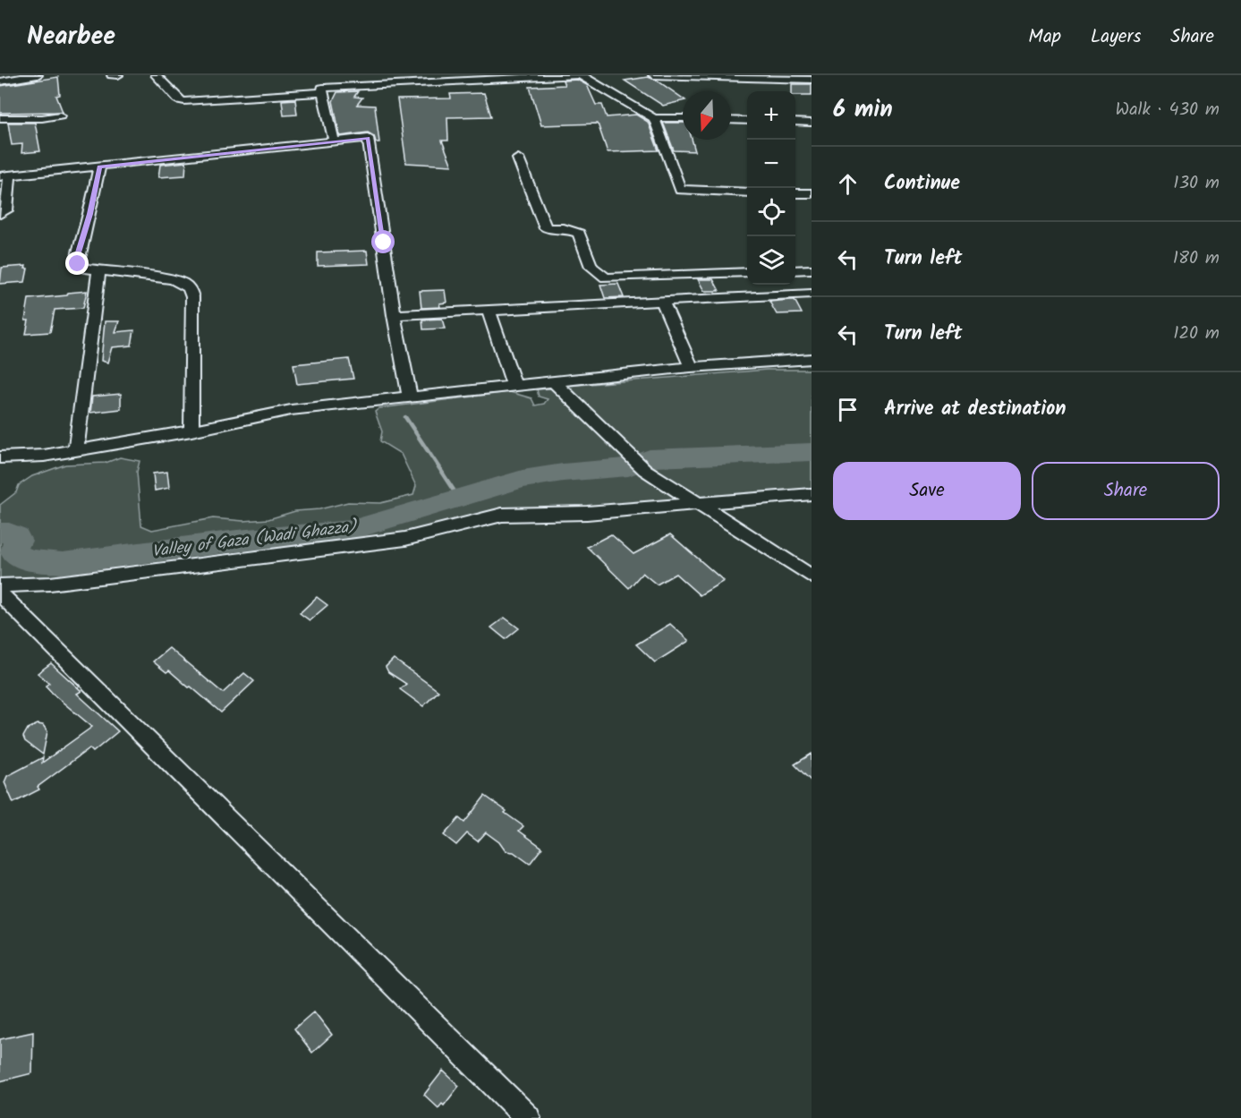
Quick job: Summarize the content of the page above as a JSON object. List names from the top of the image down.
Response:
{
  "water": ["Valley of Gaza (Wadi Ghazza)"],
  "north": "bottom",
  "page": {
    "header": "Nearbee",
    "nav": ["Map", "Layers", "Share"],
    "heading": ["6 min", "Walk · 430 m"],
    "map_buttons": ["+", "−"],
    "list": [
      ["Continue", "130 m"],
      ["Turn left", "180 m"],
      ["Turn left", "120 m"],
      "Arrive at destination"
    ],
    "buttons": ["Save", "Share"]
  }
}
